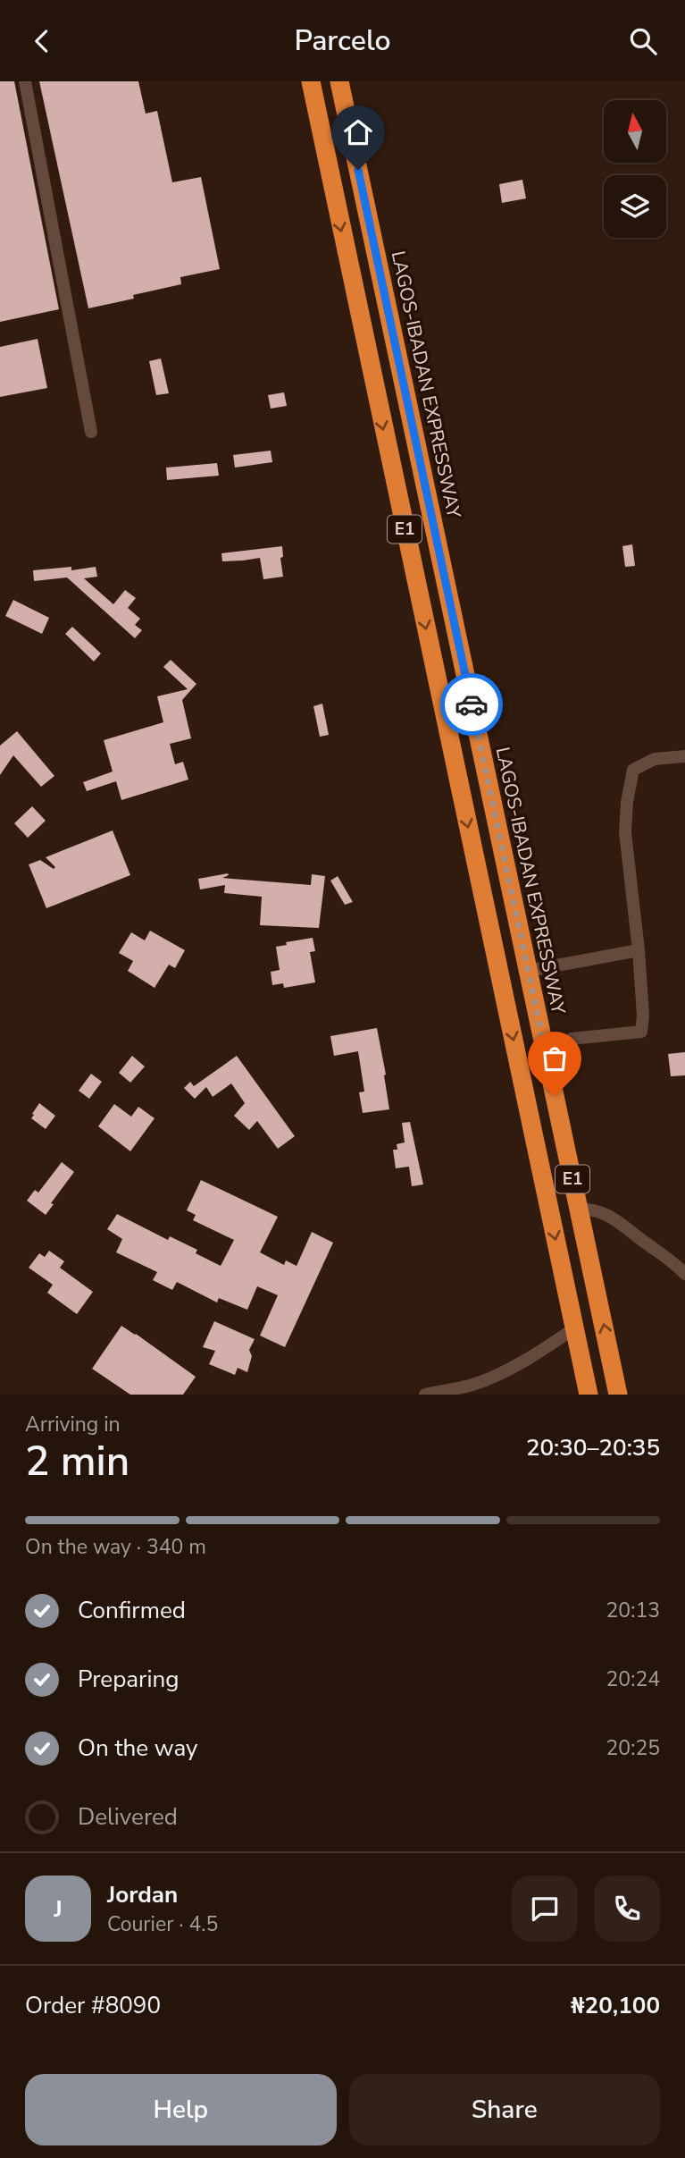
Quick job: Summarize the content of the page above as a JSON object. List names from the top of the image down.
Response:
{
  "streets": {
    "highway": ["LAGOS-IBADAN EXPRESSWAY", "E1"]
  },
  "north": "top",
  "page": {
    "header": "Parcelo",
    "heading": ["2 min", "Arriving in", "20:30–20:35"],
    "panel": [
      "Jordan",
      "Courier · 4.5",
      "Order #8090",
      "₦20,100"
    ],
    "bar": "On the way · 340 m",
    "list": [
      ["Confirmed", "20:13"],
      ["Preparing", "20:24"],
      ["On the way", "20:25"],
      "Delivered"
    ],
    "round": "J",
    "buttons": ["Help", "Share"]
  }
}
